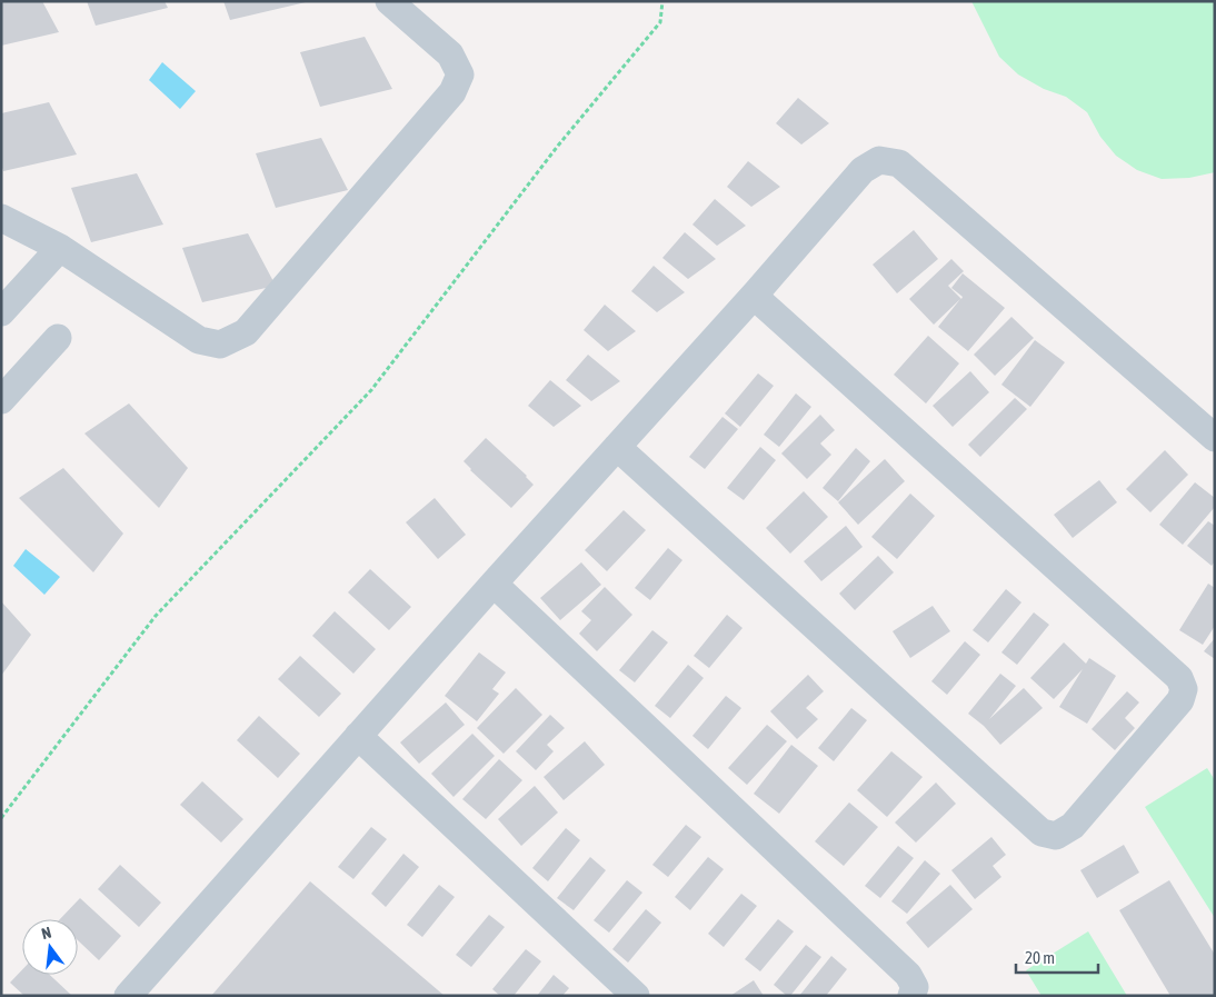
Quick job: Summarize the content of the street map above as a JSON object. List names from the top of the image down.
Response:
{
  "scale_bar": "20 m",
  "north": "top"
}
